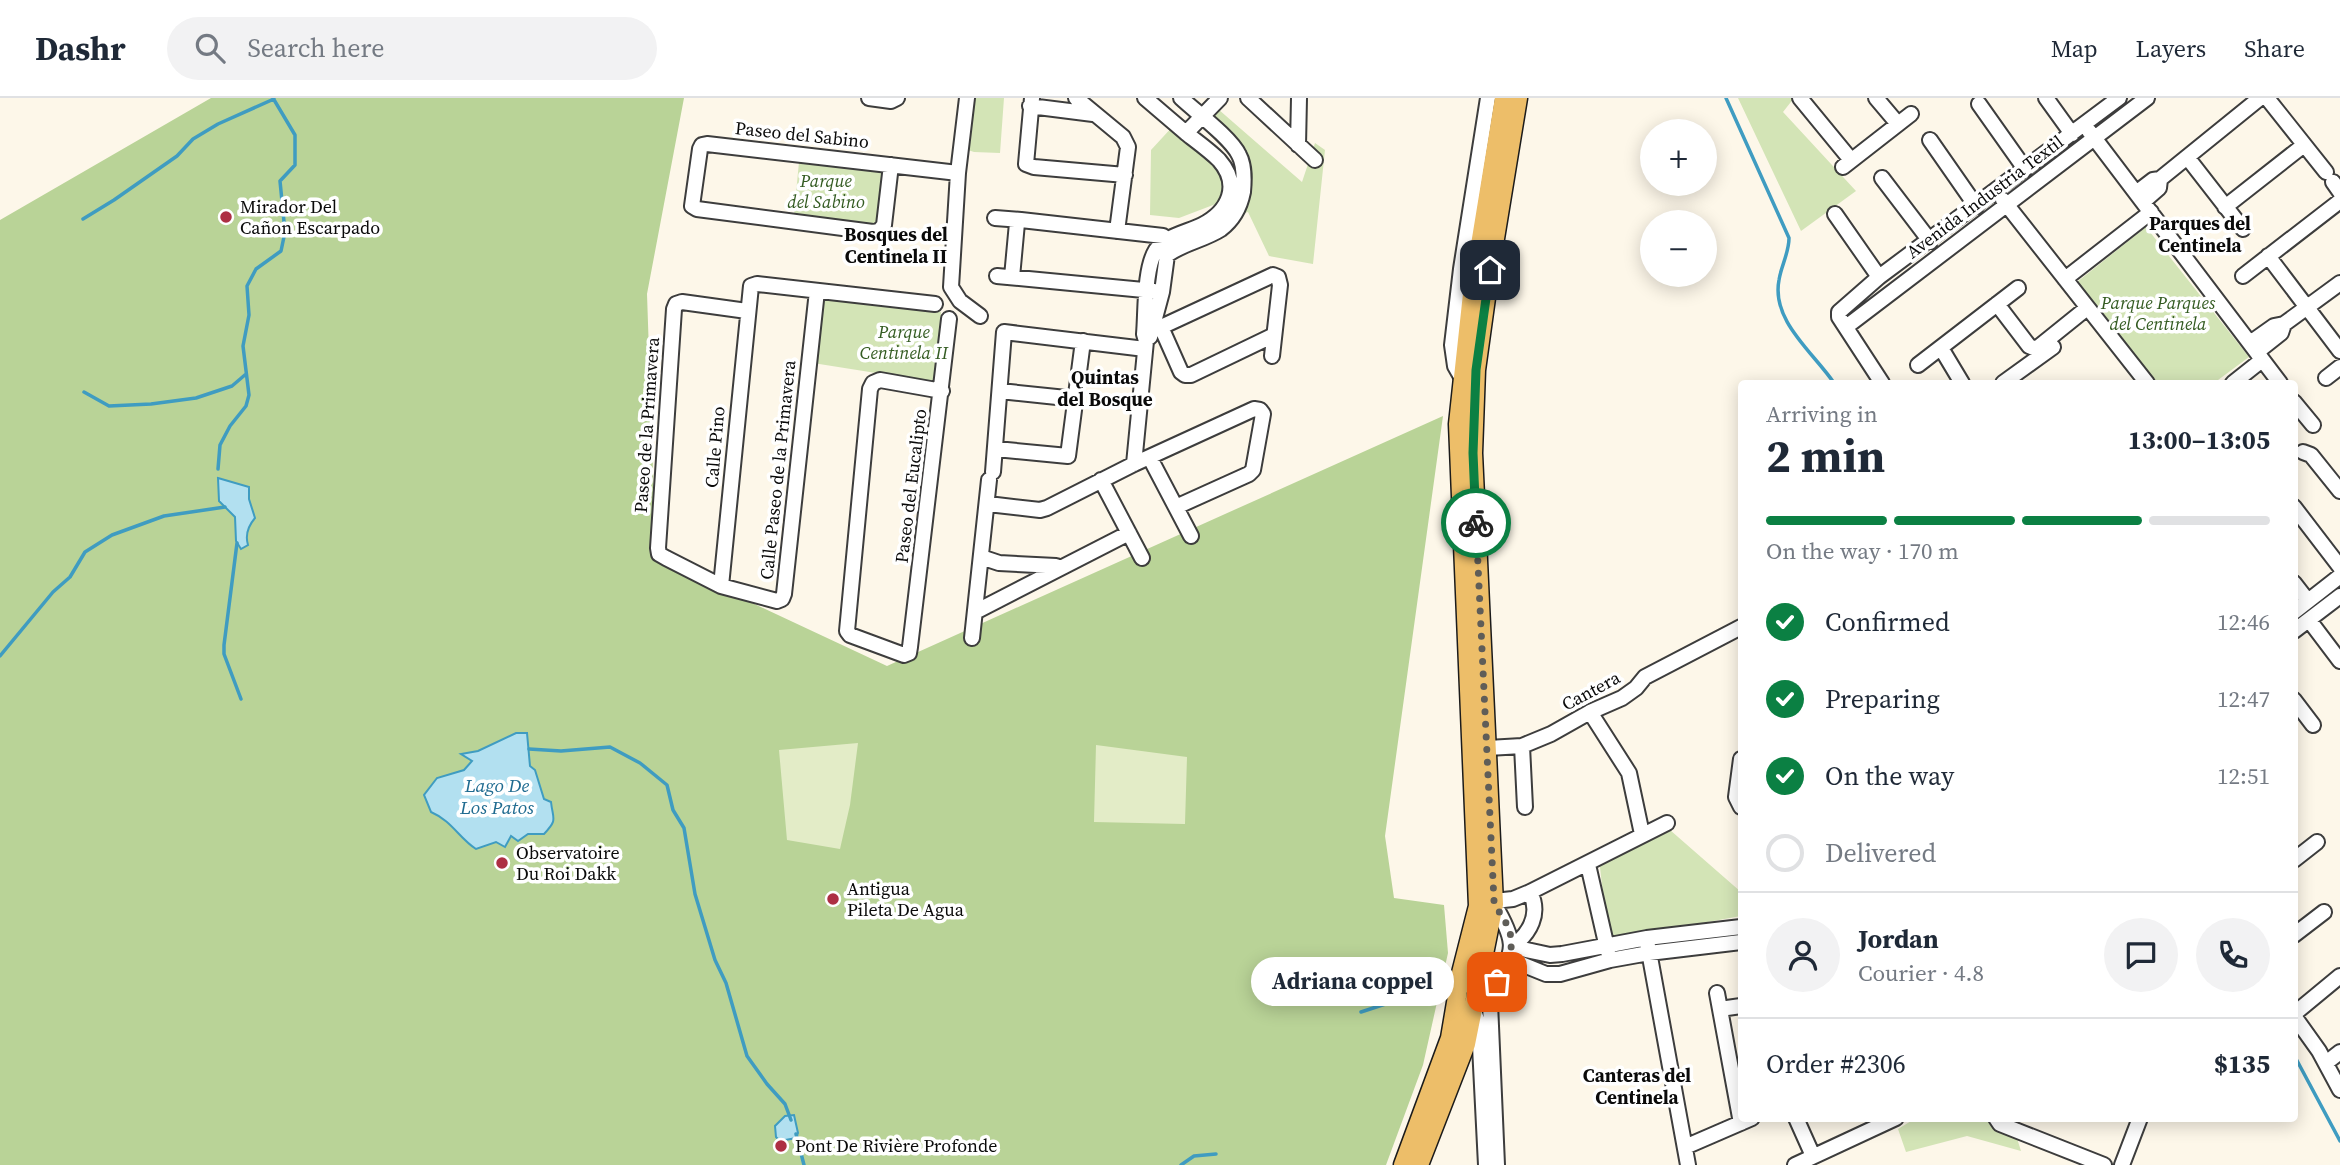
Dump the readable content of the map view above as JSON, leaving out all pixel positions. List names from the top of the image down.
{
  "streets": {
    "street": [
      "Paseo del Sabino",
      "Avenida Industria Textil",
      "Paseo de la Primavera",
      "Calle Pino",
      "Calle Paseo de la Primavera",
      "Paseo del Eucalipto",
      "Cantera"
    ]
  },
  "crossings": [
    ["Paseo de la Primavera", "Calle Pino"],
    ["Paseo de la Primavera", "Calle Paseo de la Primavera"],
    ["Calle Pino", "Calle Paseo de la Primavera"]
  ],
  "districts": [
    "Parques del Centinela",
    "Bosques del Centinela II",
    "Quintas del Bosque",
    "Canteras del Centinela"
  ],
  "water": ["Lago De Los Patos"],
  "parks": ["Parque del Sabino", "Parque Parques del Centinela", "Parque Centinela II"],
  "places": [
    "Mirador Del Cañon Escarpado",
    "Observatoire Du Roi Dakk",
    "Antigua Pileta De Agua",
    "Adriana coppel",
    "Pont De Rivière Profonde"
  ],
  "page": {
    "header": "Dashr",
    "search": "Search here",
    "nav": ["Map", "Layers", "Share"],
    "map_buttons": ["+", "−"],
    "heading": ["2 min", "Arriving in", "13:00–13:05"],
    "panel": [
      "Jordan",
      "Courier · 4.8",
      "Order #2306",
      "$135"
    ],
    "bar": "On the way · 170 m",
    "list": [
      ["Confirmed", "12:46"],
      ["Preparing", "12:47"],
      ["On the way", "12:51"],
      "Delivered"
    ],
    "bubble": "Adriana coppel"
  }
}
